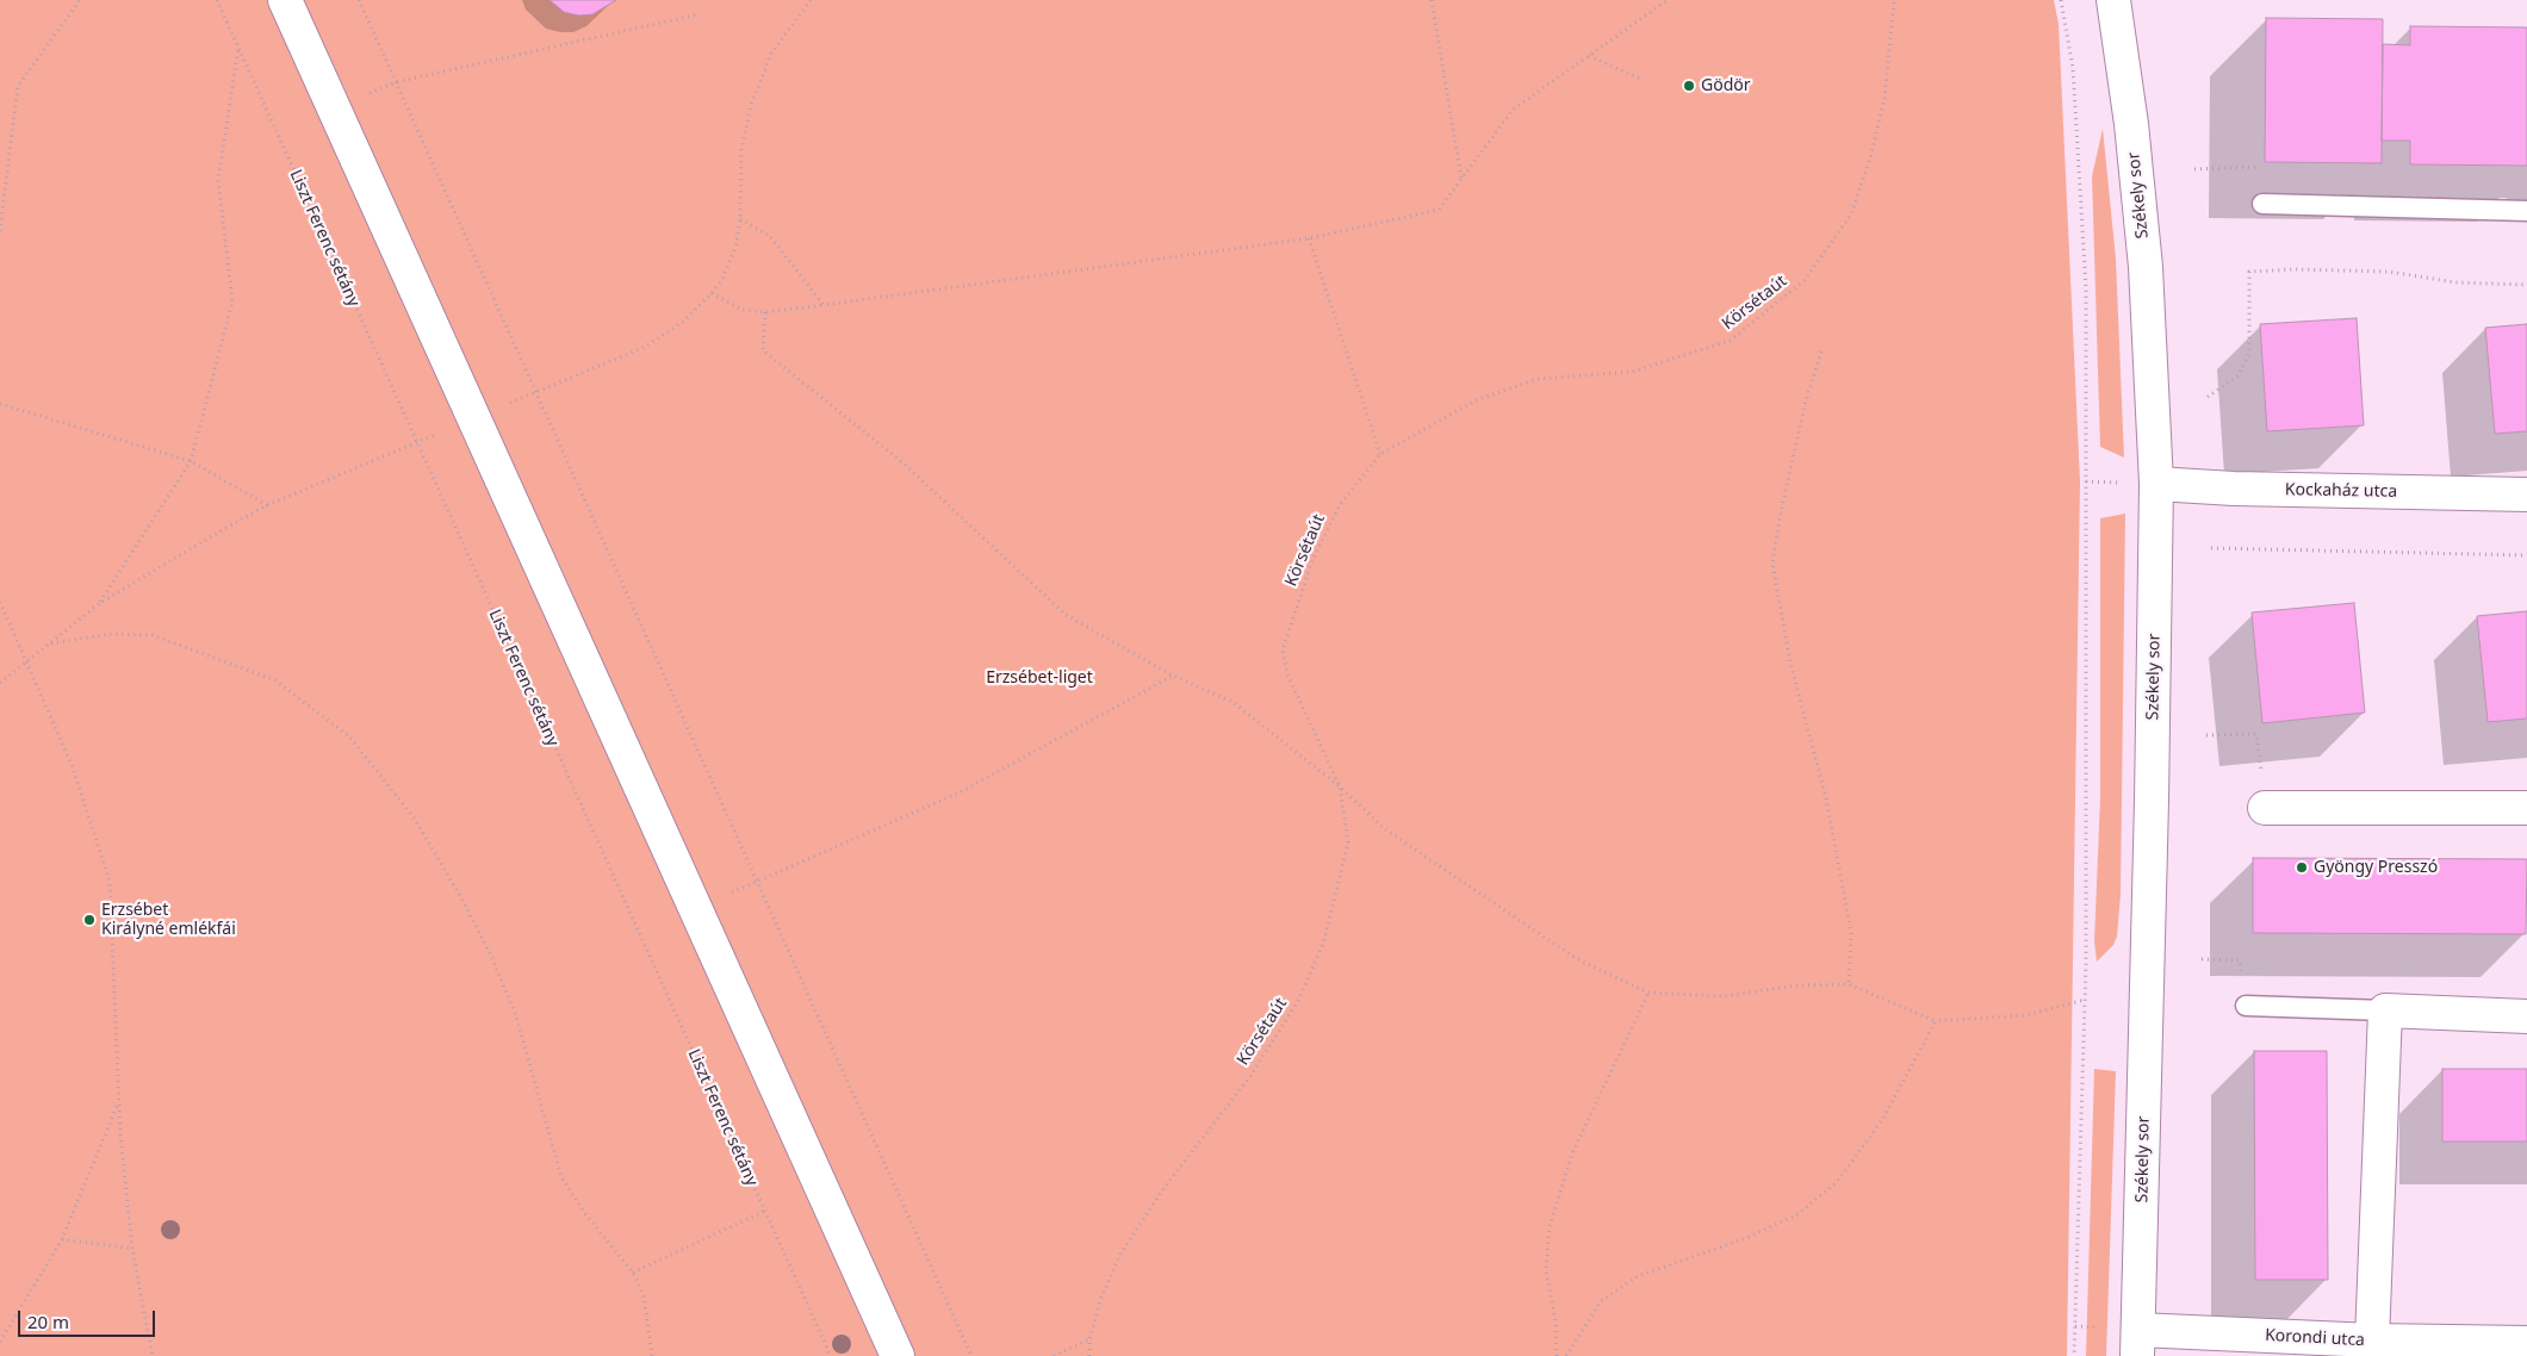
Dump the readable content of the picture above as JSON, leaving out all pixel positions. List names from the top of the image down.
{
  "streets": {
    "street": ["Székely sor", "Kockaház utca", "Korondi utca"],
    "path": ["Liszt Ferenc sétány", "Körsétaút"]
  },
  "crossings": [
    ["Székely sor", "Kockaház utca"],
    ["Székely sor", "Korondi utca"]
  ],
  "parks": ["Erzsébet-liget"],
  "places": ["Gödör", "Gyöngy Presszó", "Erzsébet Királyné emlékfái"],
  "scale_bar": "20 m"
}
